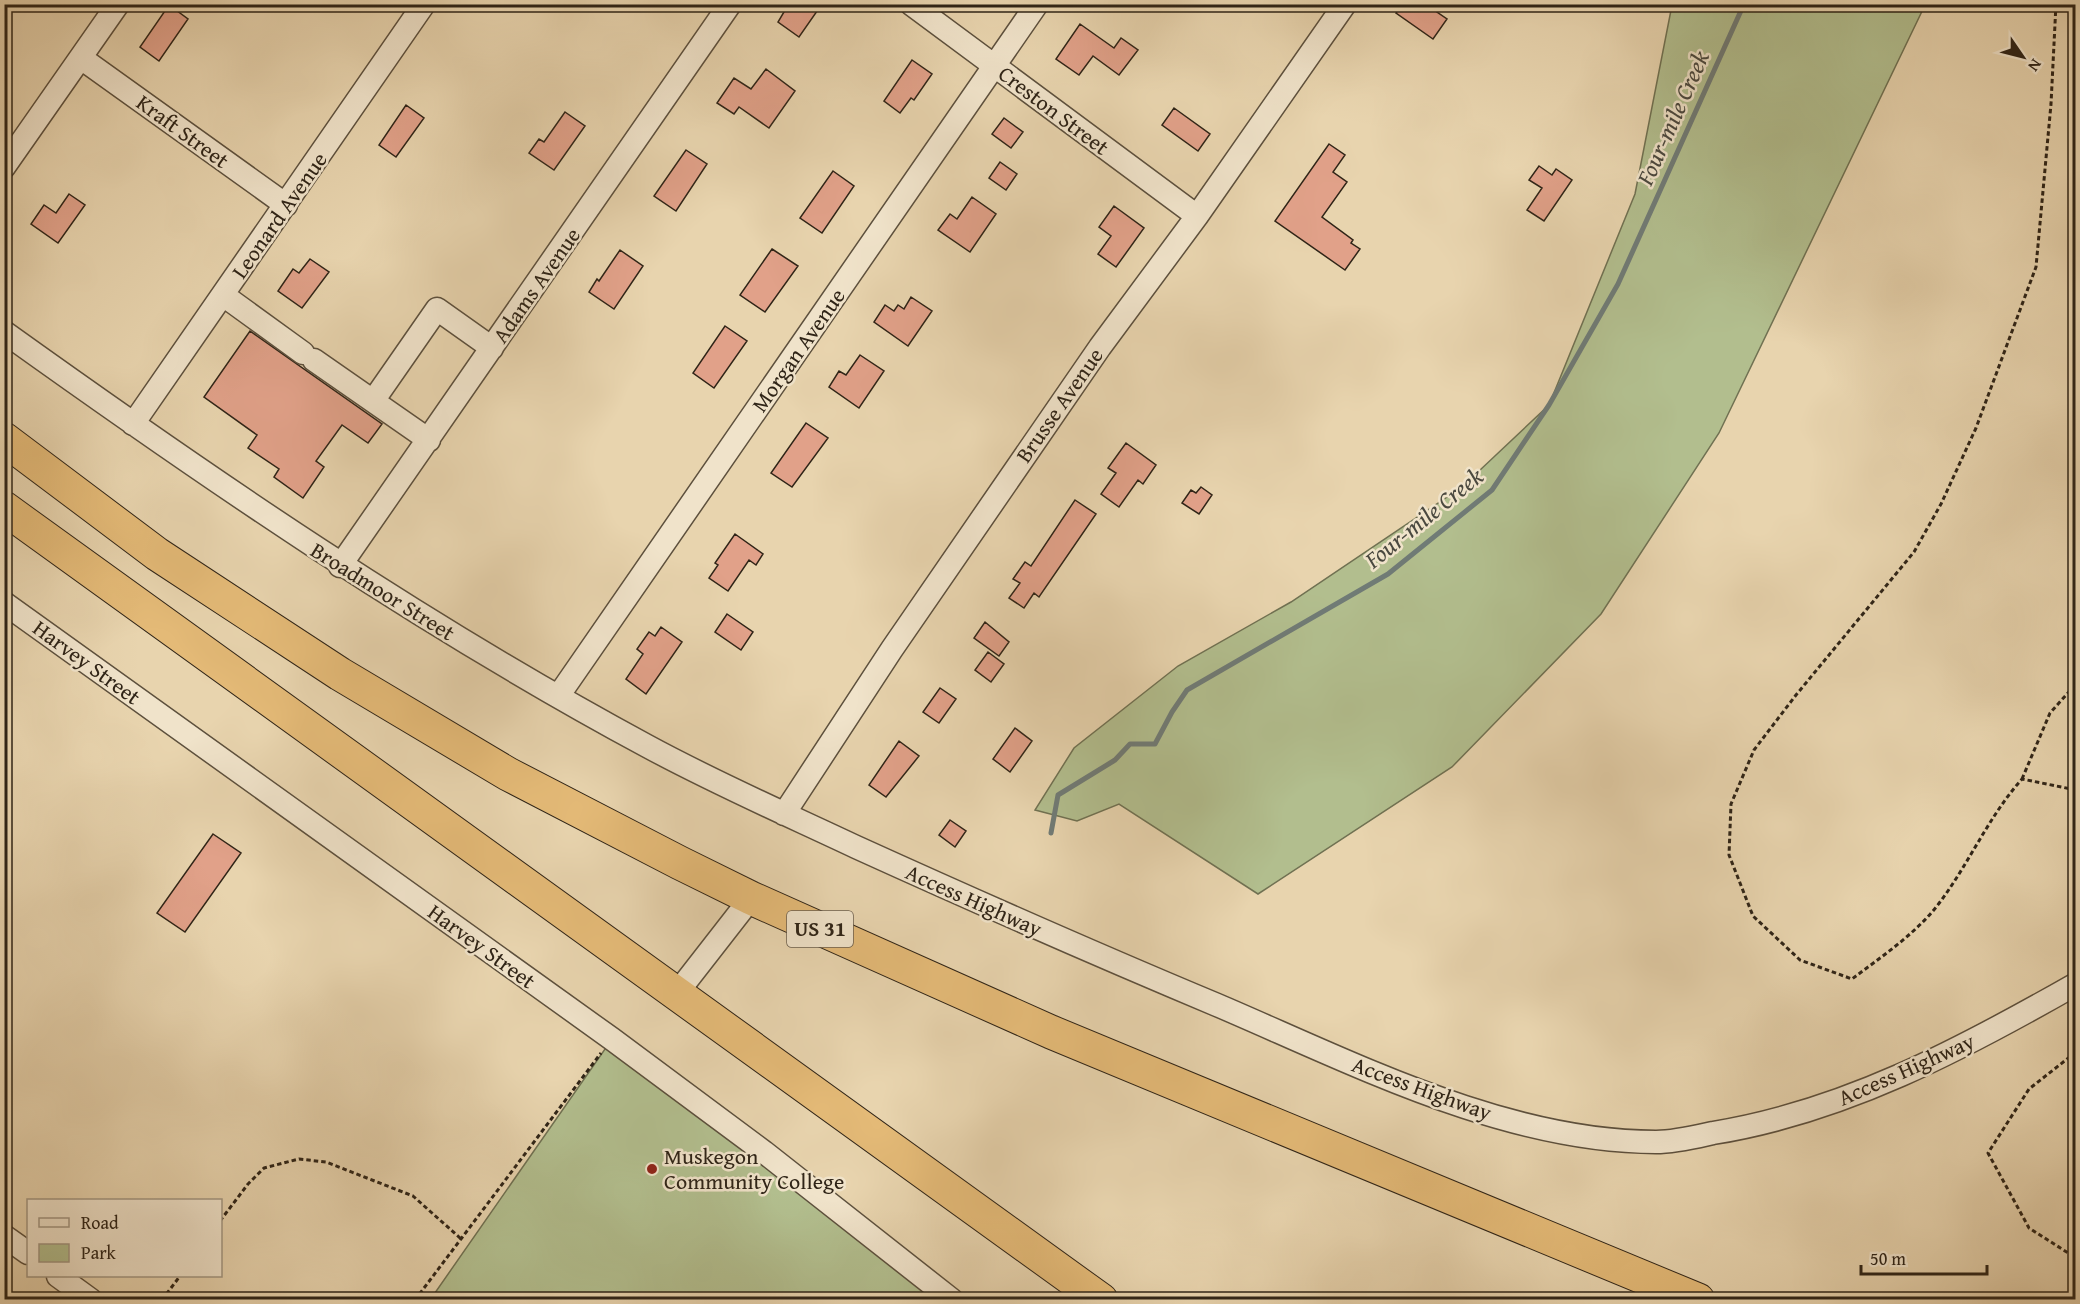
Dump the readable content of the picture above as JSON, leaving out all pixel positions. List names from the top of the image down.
{
  "streets": {
    "highway": ["US 31"],
    "street": [
      "Creston Street",
      "Kraft Street",
      "Leonard Avenue",
      "Adams Avenue",
      "Morgan Avenue",
      "Brusse Avenue",
      "Broadmoor Street",
      "Harvey Street",
      "Access Highway"
    ]
  },
  "crossings": [
    ["Creston Street", "Morgan Avenue"],
    ["Creston Street", "Brusse Avenue"],
    ["Kraft Street", "Leonard Avenue"],
    ["Leonard Avenue", "Broadmoor Street"],
    ["Adams Avenue", "Broadmoor Street"],
    ["Morgan Avenue", "Broadmoor Street"],
    ["Brusse Avenue", "Broadmoor Street"],
    ["Brusse Avenue", "Access Highway"],
    ["Broadmoor Street", "Access Highway"]
  ],
  "water": ["Four-mile Creek"],
  "places": ["Muskegon Community College"],
  "legend": ["Road", "Park"],
  "scale_bar": "50 m",
  "north": "bottom right"
}
